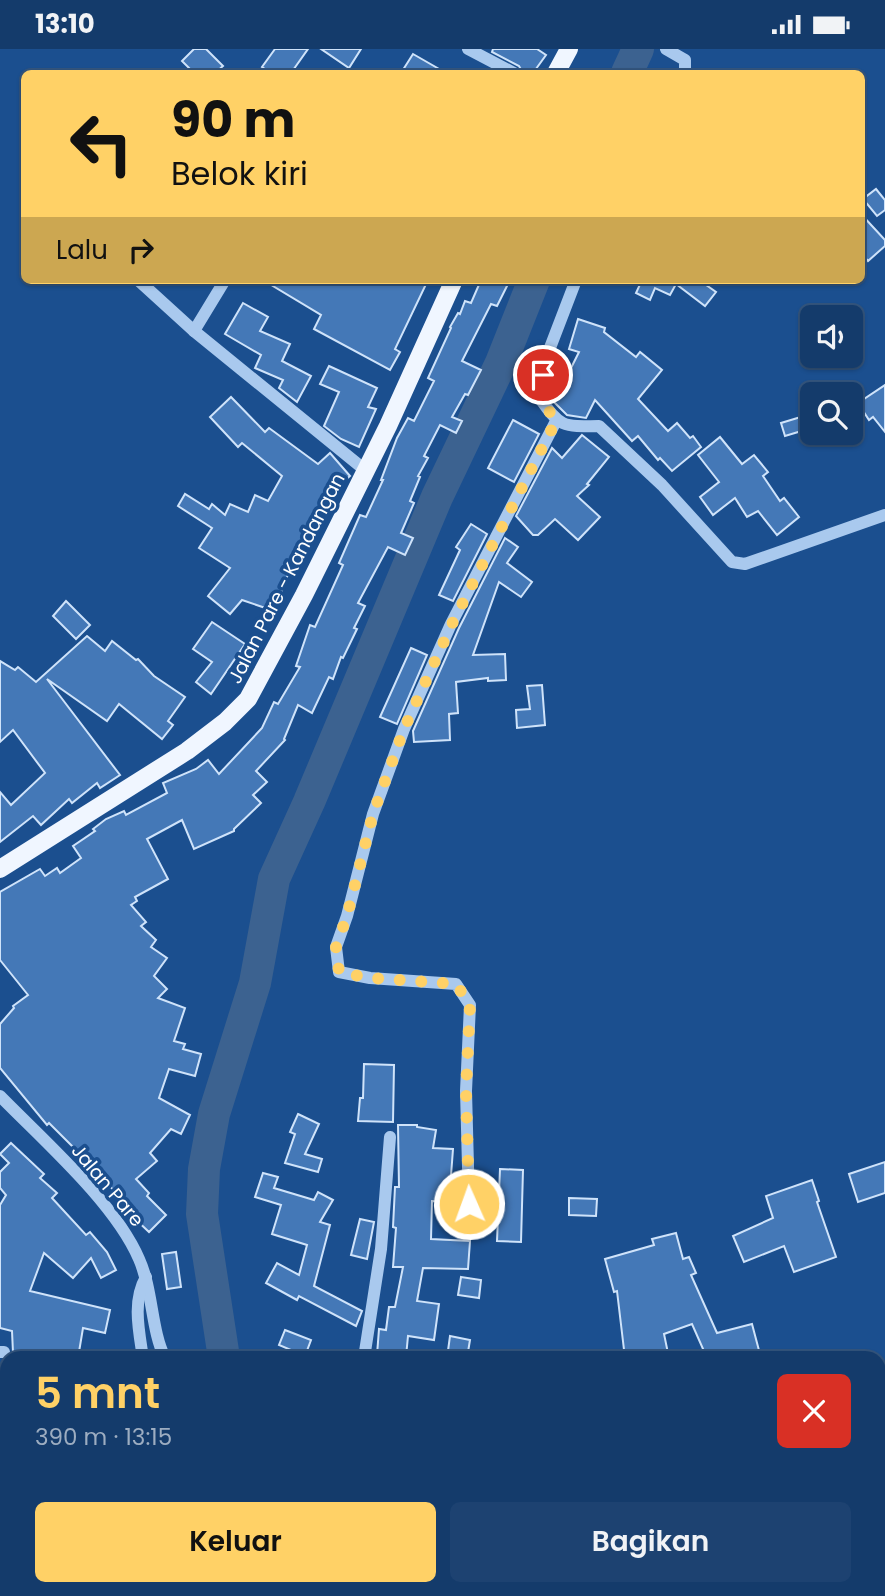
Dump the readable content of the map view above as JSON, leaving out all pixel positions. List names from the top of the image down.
{
  "streets": {
    "main road": ["Jalan Pare - Kandangan"],
    "street": ["Jalan Pare"]
  },
  "page": {
    "status": "13:10",
    "turn": ["90 m", "Belok kiri"],
    "then": "Lalu",
    "heading": ["5 mnt", "390 m · 13:15"],
    "buttons": ["Keluar", "Bagikan"]
  }
}
